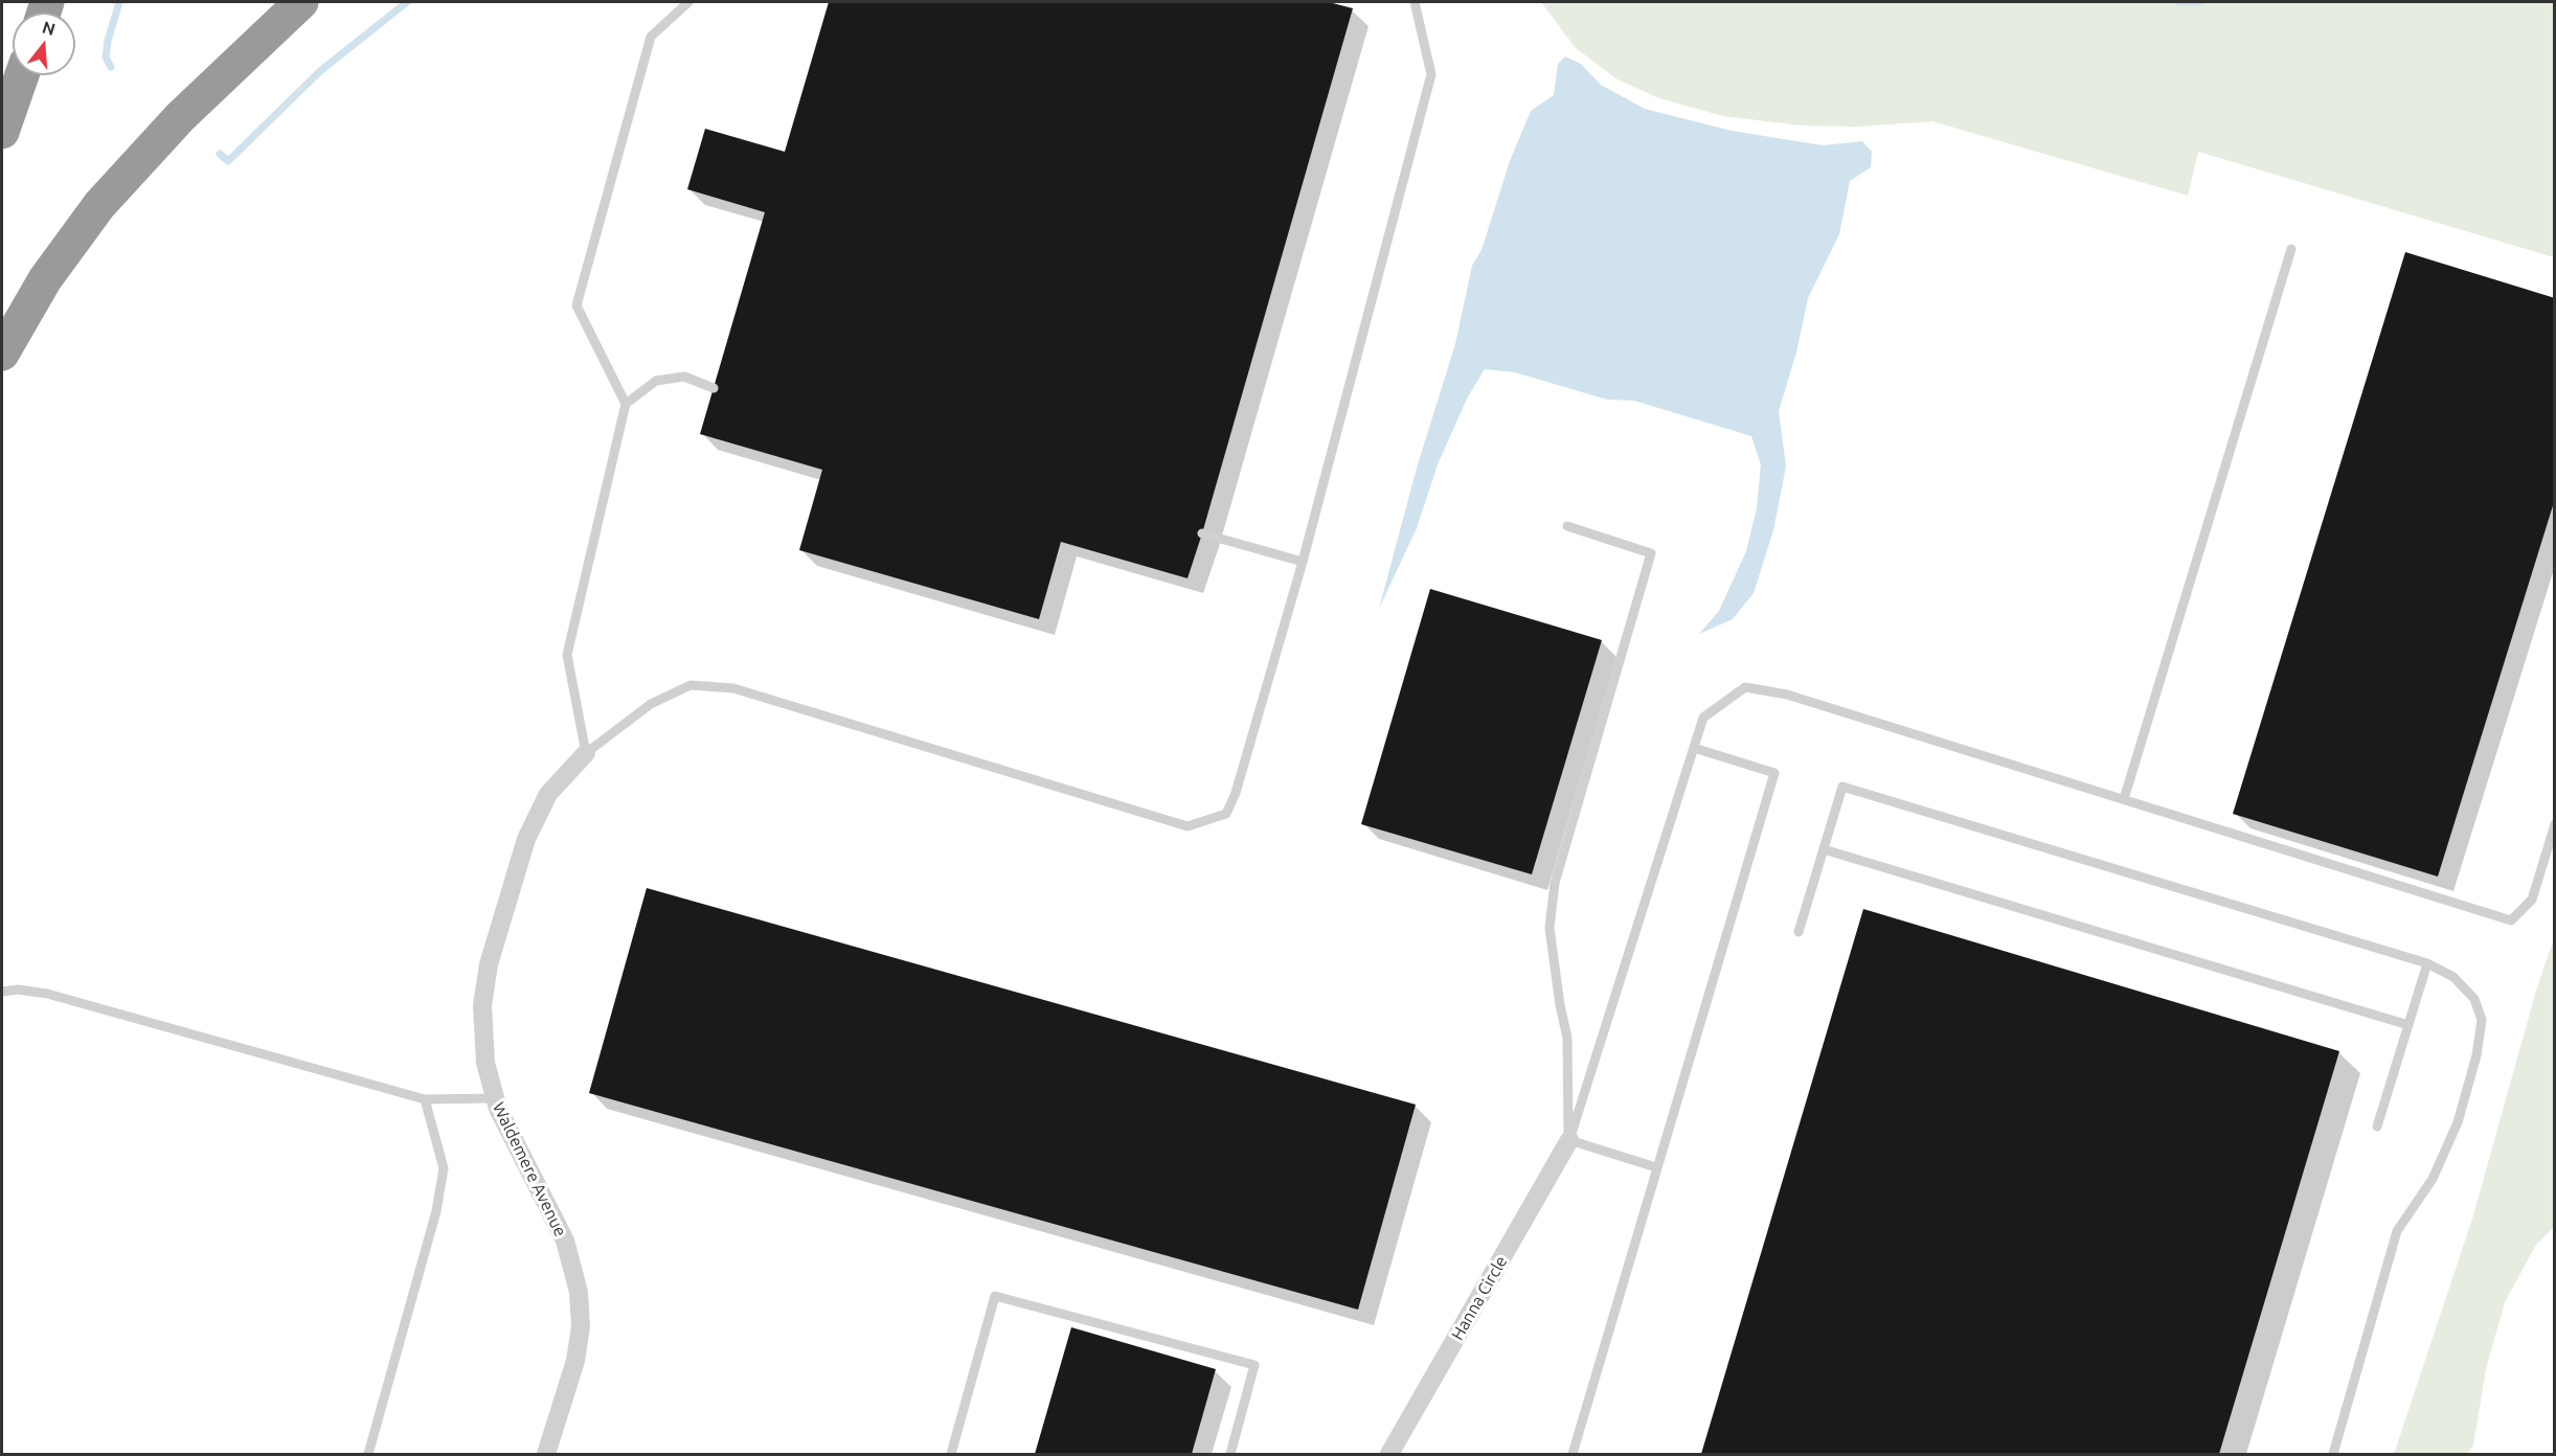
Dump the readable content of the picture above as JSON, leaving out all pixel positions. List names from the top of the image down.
{
  "streets": {
    "street": ["Waldemere Avenue", "Hanna Circle"]
  },
  "north": "top"
}
